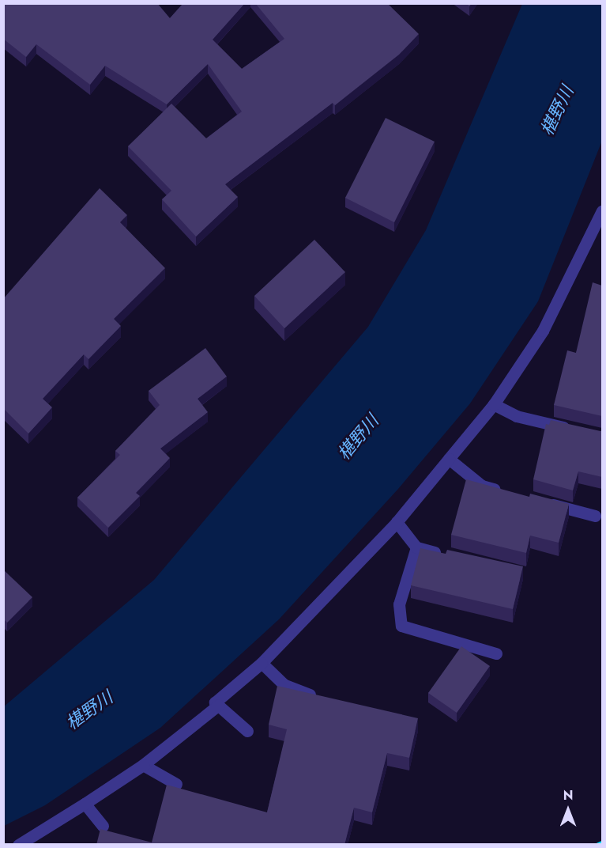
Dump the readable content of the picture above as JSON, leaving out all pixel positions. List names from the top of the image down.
{
  "water": ["椹野川"],
  "north": "top"
}
